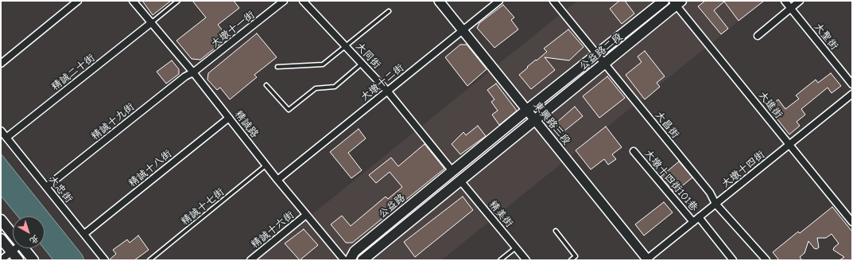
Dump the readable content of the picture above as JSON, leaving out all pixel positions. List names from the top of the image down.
{
  "streets": {
    "main road": ["公益路二段", "公益路"],
    "street": [
      "大墩十一街",
      "大聖街",
      "大同街",
      "精誠二十街",
      "大墩十二街",
      "大進街",
      "精誠十九街",
      "東興路三段",
      "精誠路",
      "大昌街",
      "精誠十八街",
      "大墩十四街",
      "大墩十四街101巷",
      "大忠街",
      "精美街",
      "精誠十六街"
    ],
    "lane": ["精誠十七街"]
  },
  "crossings": [
    ["大墩十一街", "精誠十九街"],
    ["大墩十一街", "精誠路"],
    ["公益路二段", "大進街"],
    ["公益路二段", "東興路三段"],
    ["公益路二段", "大昌街"],
    ["公益路二段", "公益路"],
    ["大同街", "大墩十二街"],
    ["大同街", "公益路"],
    ["精誠二十街", "精誠路"],
    ["精誠二十街", "大忠街"],
    ["大墩十二街", "東興路三段"],
    ["大墩十二街", "精誠路"],
    ["大進街", "大墩十四街"],
    ["精誠十九街", "精誠路"],
    ["精誠十九街", "大忠街"],
    ["東興路三段", "大墩十四街"],
    ["東興路三段", "公益路"],
    ["精誠路", "精誠十八街"],
    ["精誠路", "精誠十七街"],
    ["精誠路", "精誠十六街"],
    ["大昌街", "大墩十四街"],
    ["精誠十八街", "大忠街"],
    ["大墩十四街", "大墩十四街101巷"]
  ],
  "north": "bottom right"
}
